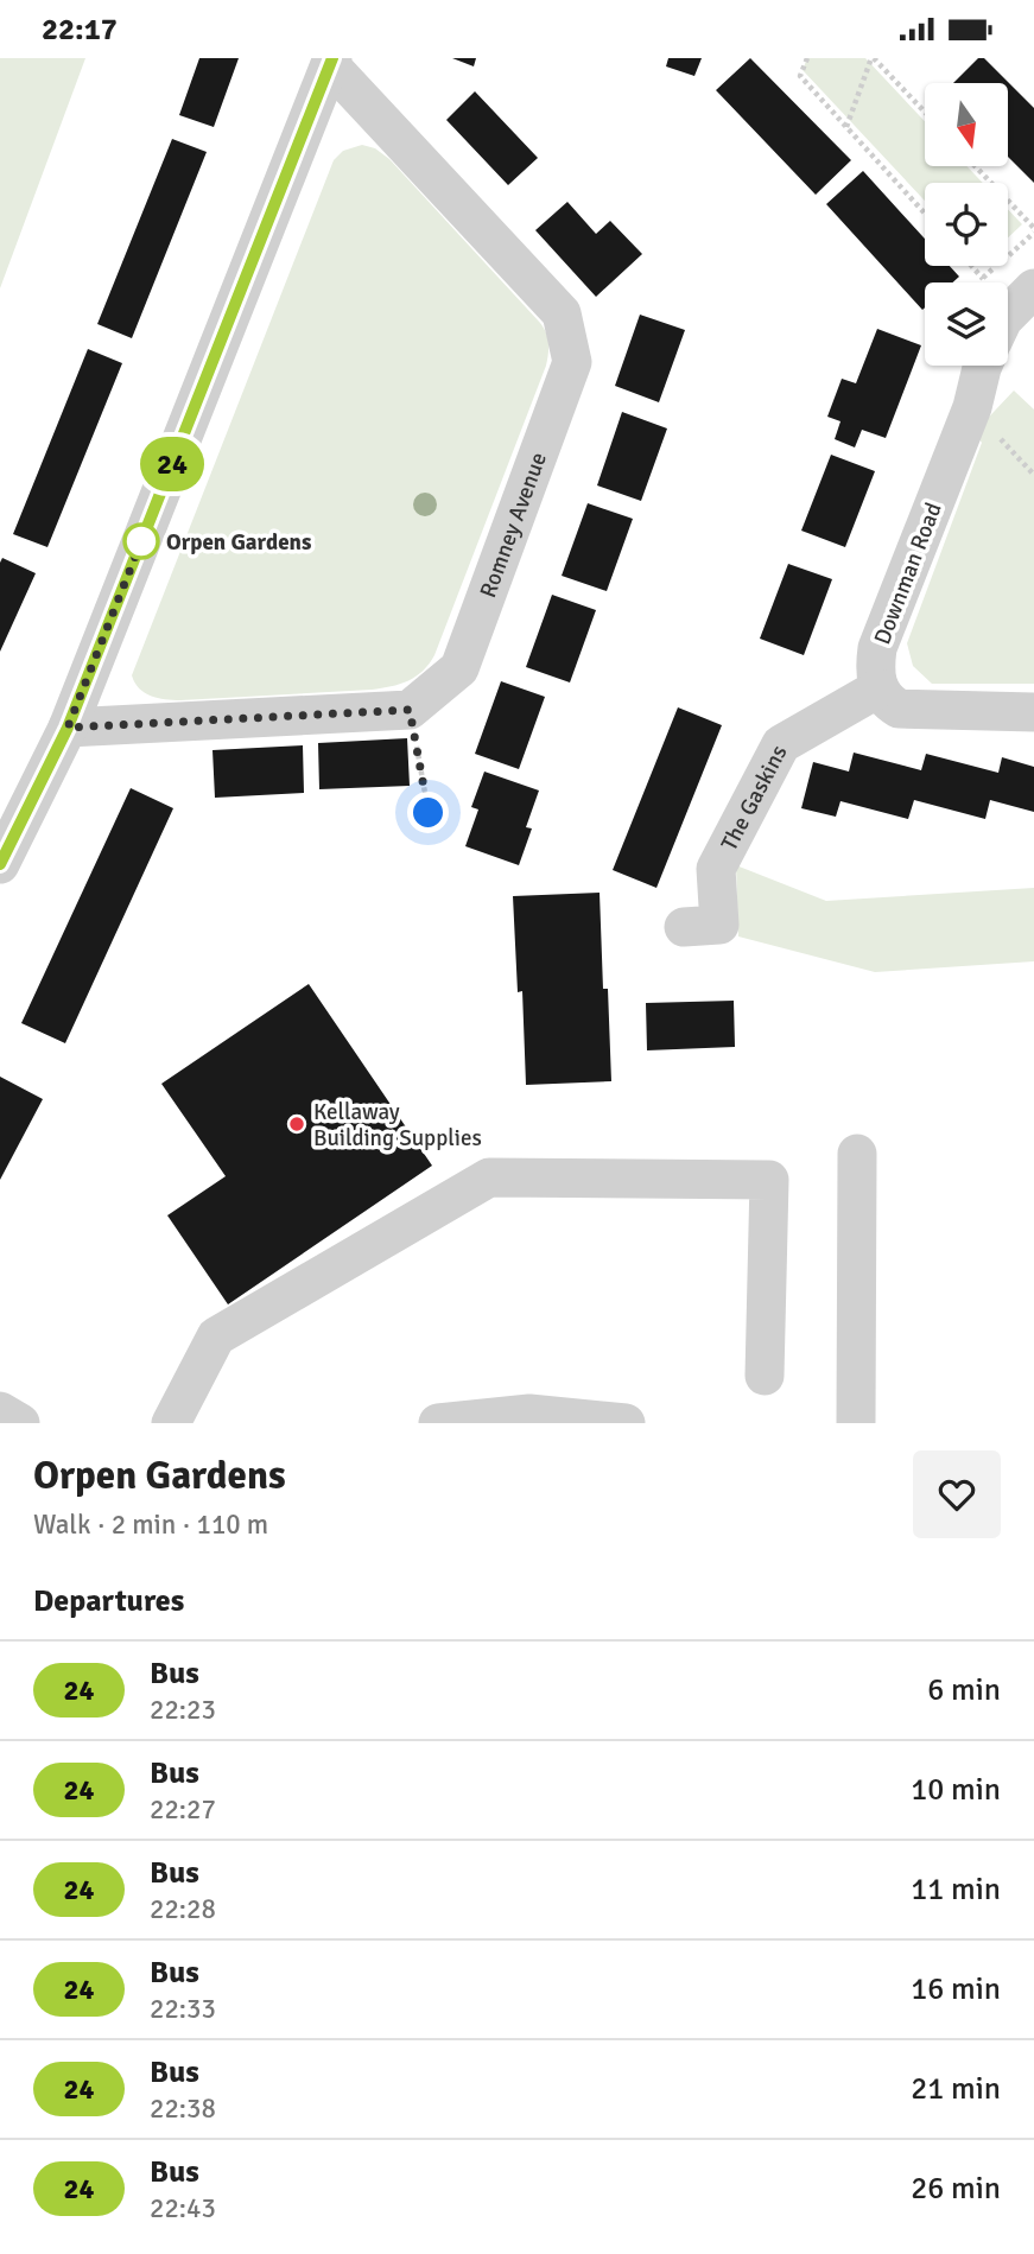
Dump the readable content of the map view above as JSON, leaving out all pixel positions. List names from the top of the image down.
{
  "streets": {
    "street": ["Romney Avenue", "Downman Road", "The Gaskins"]
  },
  "crossings": [
    ["Downman Road", "The Gaskins"]
  ],
  "places": ["Orpen Gardens", "Kellaway Building Supplies"],
  "lines": ["bus line 24"],
  "north": "bottom",
  "page": {
    "status": "22:17",
    "on_map": "24",
    "heading": [
      ["Orpen Gardens", "Walk · 2 min · 110 m"],
      "Departures"
    ],
    "list": [
      {
        "mark": "24",
        "name": "Bus",
        "note": "22:23",
        "value": "6 min"
      },
      {
        "mark": "24",
        "name": "Bus",
        "note": "22:27",
        "value": "10 min"
      },
      {
        "mark": "24",
        "name": "Bus",
        "note": "22:28",
        "value": "11 min"
      },
      {
        "mark": "24",
        "name": "Bus",
        "note": "22:33",
        "value": "16 min"
      },
      {
        "mark": "24",
        "name": "Bus",
        "note": "22:38",
        "value": "21 min"
      },
      {
        "mark": "24",
        "name": "Bus",
        "note": "22:43",
        "value": "26 min"
      }
    ]
  }
}
